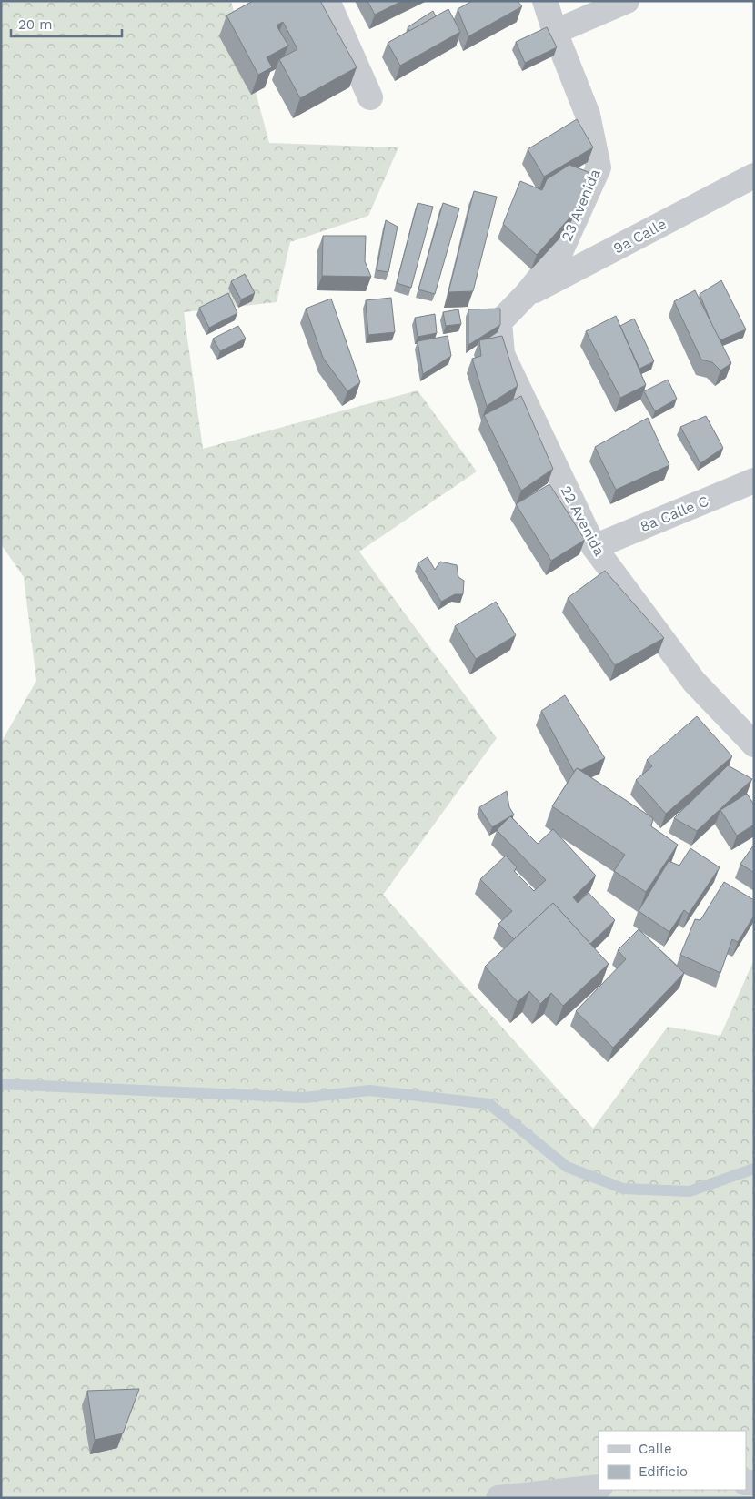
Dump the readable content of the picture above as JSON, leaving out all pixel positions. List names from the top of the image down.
{
  "streets": {
    "street": [
      "23 Avenida",
      "9a Calle",
      "8a Calle C",
      "22 Avenida"
    ]
  },
  "crossings": [
    ["23 Avenida", "9a Calle"],
    ["23 Avenida", "22 Avenida"],
    ["9a Calle", "22 Avenida"],
    ["8a Calle C", "22 Avenida"]
  ],
  "legend": ["Calle", "Edificio"],
  "scale_bar": "20 m"
}
